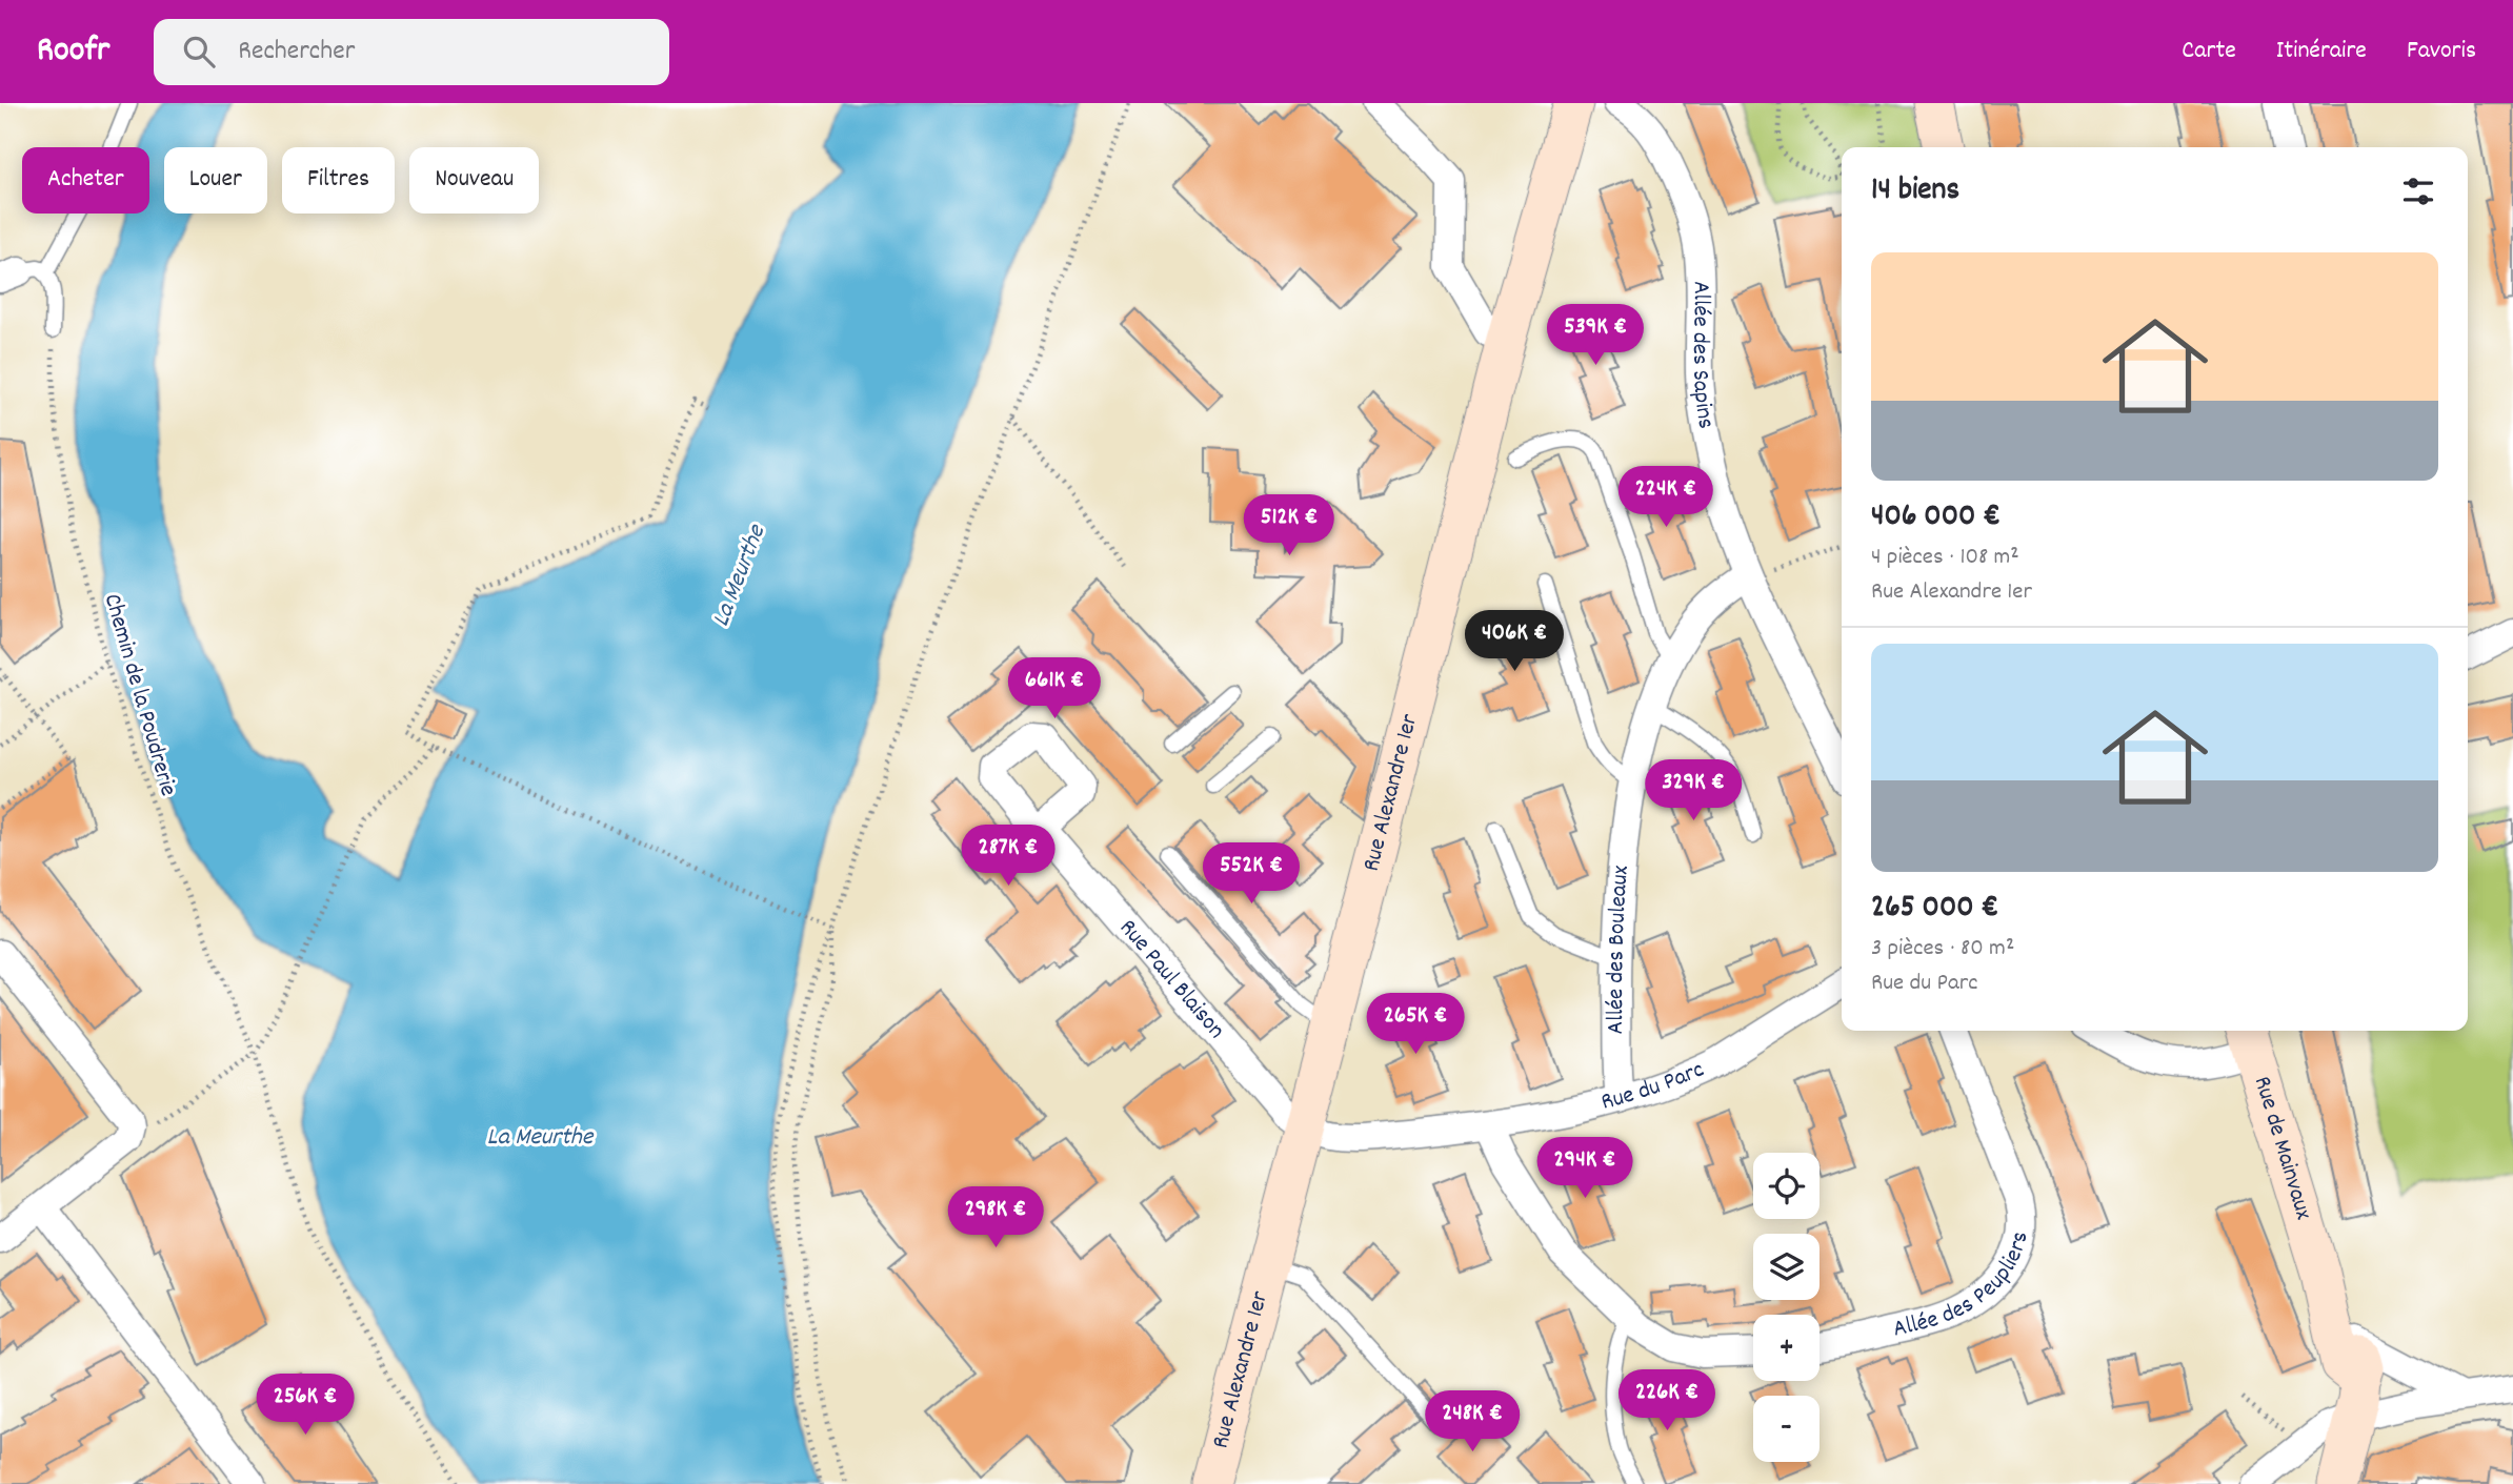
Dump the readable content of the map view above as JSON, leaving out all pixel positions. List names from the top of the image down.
{
  "streets": {
    "main road": ["Rue Alexandre 1er", "Rue de Mainvaux"],
    "street": [
      "Allée des Sapins",
      "Allée des Bouleaux",
      "Rue Paul Blaison",
      "Rue du Parc",
      "Allée des Peupliers"
    ],
    "path": ["Chemin de la Poudrerie"]
  },
  "crossings": [
    ["Allée des Sapins", "Allée des Bouleaux"],
    ["Rue Alexandre 1er", "Rue Paul Blaison"],
    ["Rue Alexandre 1er", "Rue du Parc"],
    ["Allée des Bouleaux", "Rue du Parc"],
    ["Rue Paul Blaison", "Rue du Parc"]
  ],
  "water": ["La Meurthe"],
  "page": {
    "header": "Roofr",
    "search": "Rechercher",
    "nav": ["Carte", "Itinéraire", "Favoris"],
    "chip": [
      "Acheter",
      "Louer",
      "Filtres",
      "Nouveau"
    ],
    "heading": "14 biens",
    "list": [
      {
        "name": "406 000 €",
        "note": "4 pièces · 108 m² · Rue Alexandre 1er"
      },
      {
        "name": "265 000 €",
        "note": "3 pièces · 80 m² · Rue du Parc"
      }
    ],
    "price": [
      "539K €",
      "224K €",
      "512K €",
      "406K €",
      "661K €",
      "329K €",
      "287K €",
      "552K €",
      "265K €",
      "294K €",
      "298K €",
      "226K €",
      "256K €",
      "248K €"
    ],
    "map_buttons": ["+", "−"]
  }
}
